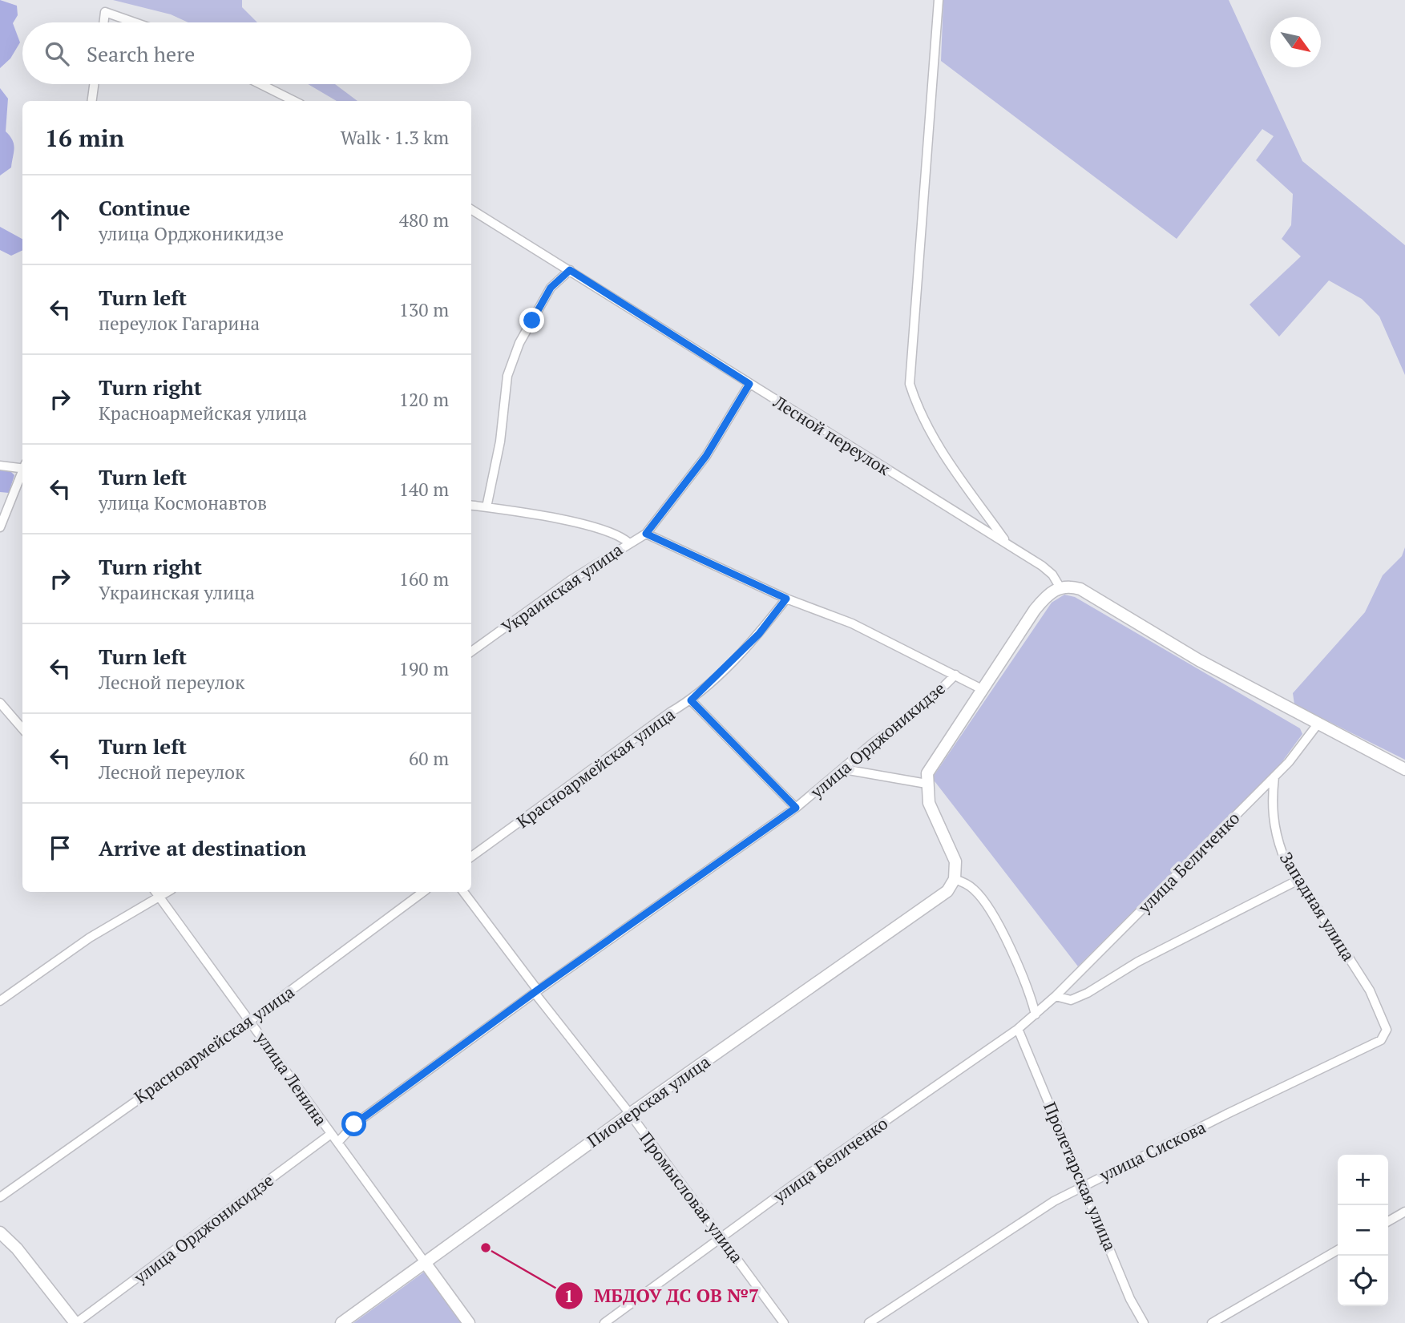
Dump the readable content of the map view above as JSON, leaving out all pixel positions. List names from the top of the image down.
{
  "streets": {
    "street": [
      "Лесной переулок",
      "Украинская улица",
      "улица Орджоникидзе",
      "Красноармейская улица",
      "улица Беличенко",
      "Западная улица",
      "улица Ленина",
      "Пионерская улица",
      "улица Сискова",
      "Пролетарская улица",
      "Промысловая улица"
    ]
  },
  "crossings": [
    ["Лесной переулок", "Украинская улица"],
    ["улица Орджоникидзе", "улица Ленина"],
    ["улица Орджоникидзе", "Промысловая улица"],
    ["Красноармейская улица", "улица Ленина"],
    ["улица Беличенко", "Западная улица"],
    ["улица Беличенко", "Пролетарская улица"],
    ["улица Беличенко", "Промысловая улица"],
    ["Западная улица", "улица Сискова"],
    ["улица Ленина", "Пионерская улица"],
    ["Пионерская улица", "Промысловая улица"],
    ["улица Сискова", "Пролетарская улица"]
  ],
  "places": ["МБДОУ ДС ОВ №7"],
  "north": "bottom right",
  "page": {
    "search": "Search here",
    "heading": ["16 min", "Walk · 1.3 km"],
    "list": [
      ["Continue", "улица Орджоникидзе", "480 m"],
      ["Turn left", "переулок Гагарина", "130 m"],
      ["Turn right", "Красноармейская улица", "120 m"],
      ["Turn left", "улица Космонавтов", "140 m"],
      ["Turn right", "Украинская улица", "160 m"],
      ["Turn left", "Лесной переулок", "190 m"],
      ["Turn left", "Лесной переулок", "60 m"],
      "Arrive at destination"
    ],
    "map_buttons": ["+", "−"]
  }
}
